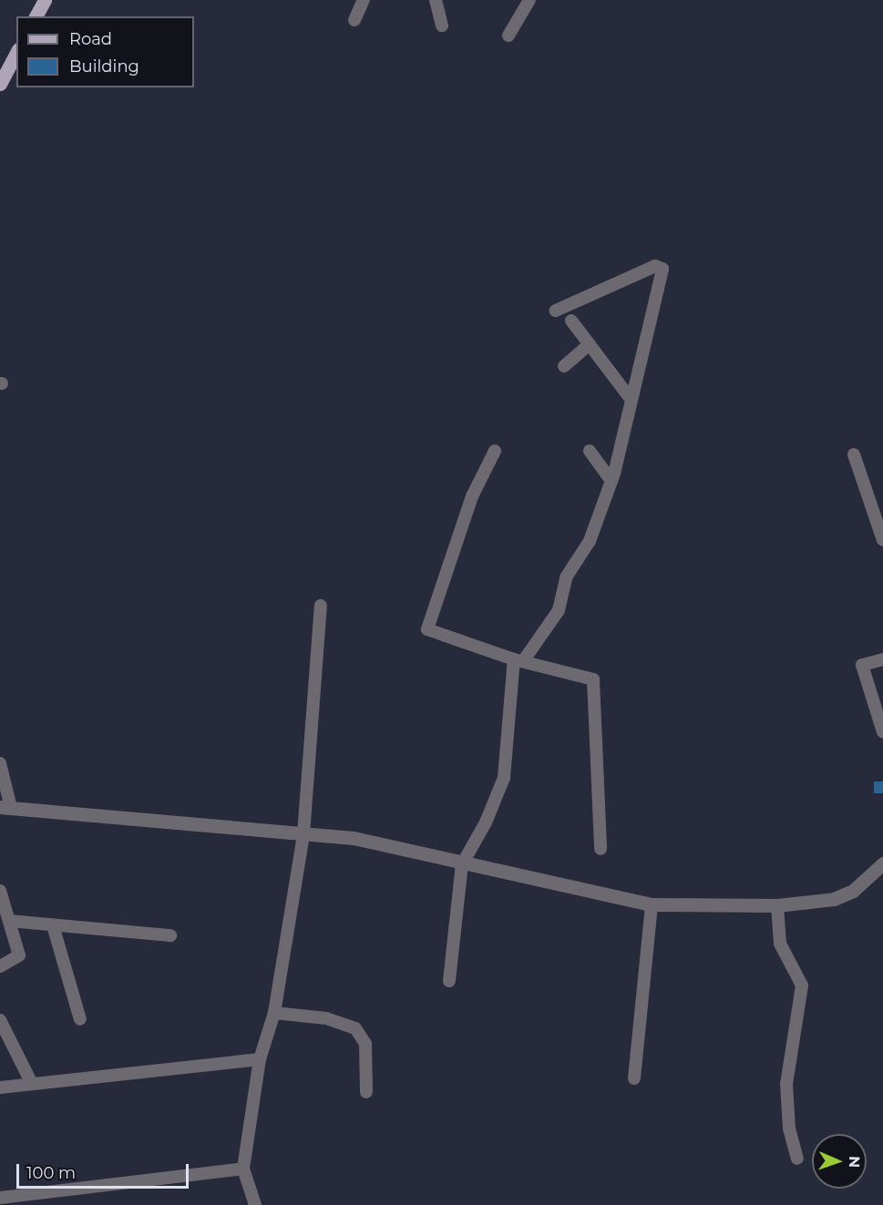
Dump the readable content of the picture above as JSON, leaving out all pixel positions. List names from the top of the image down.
{
  "legend": ["Road", "Building"],
  "scale_bar": "100 m",
  "north": "right"
}
